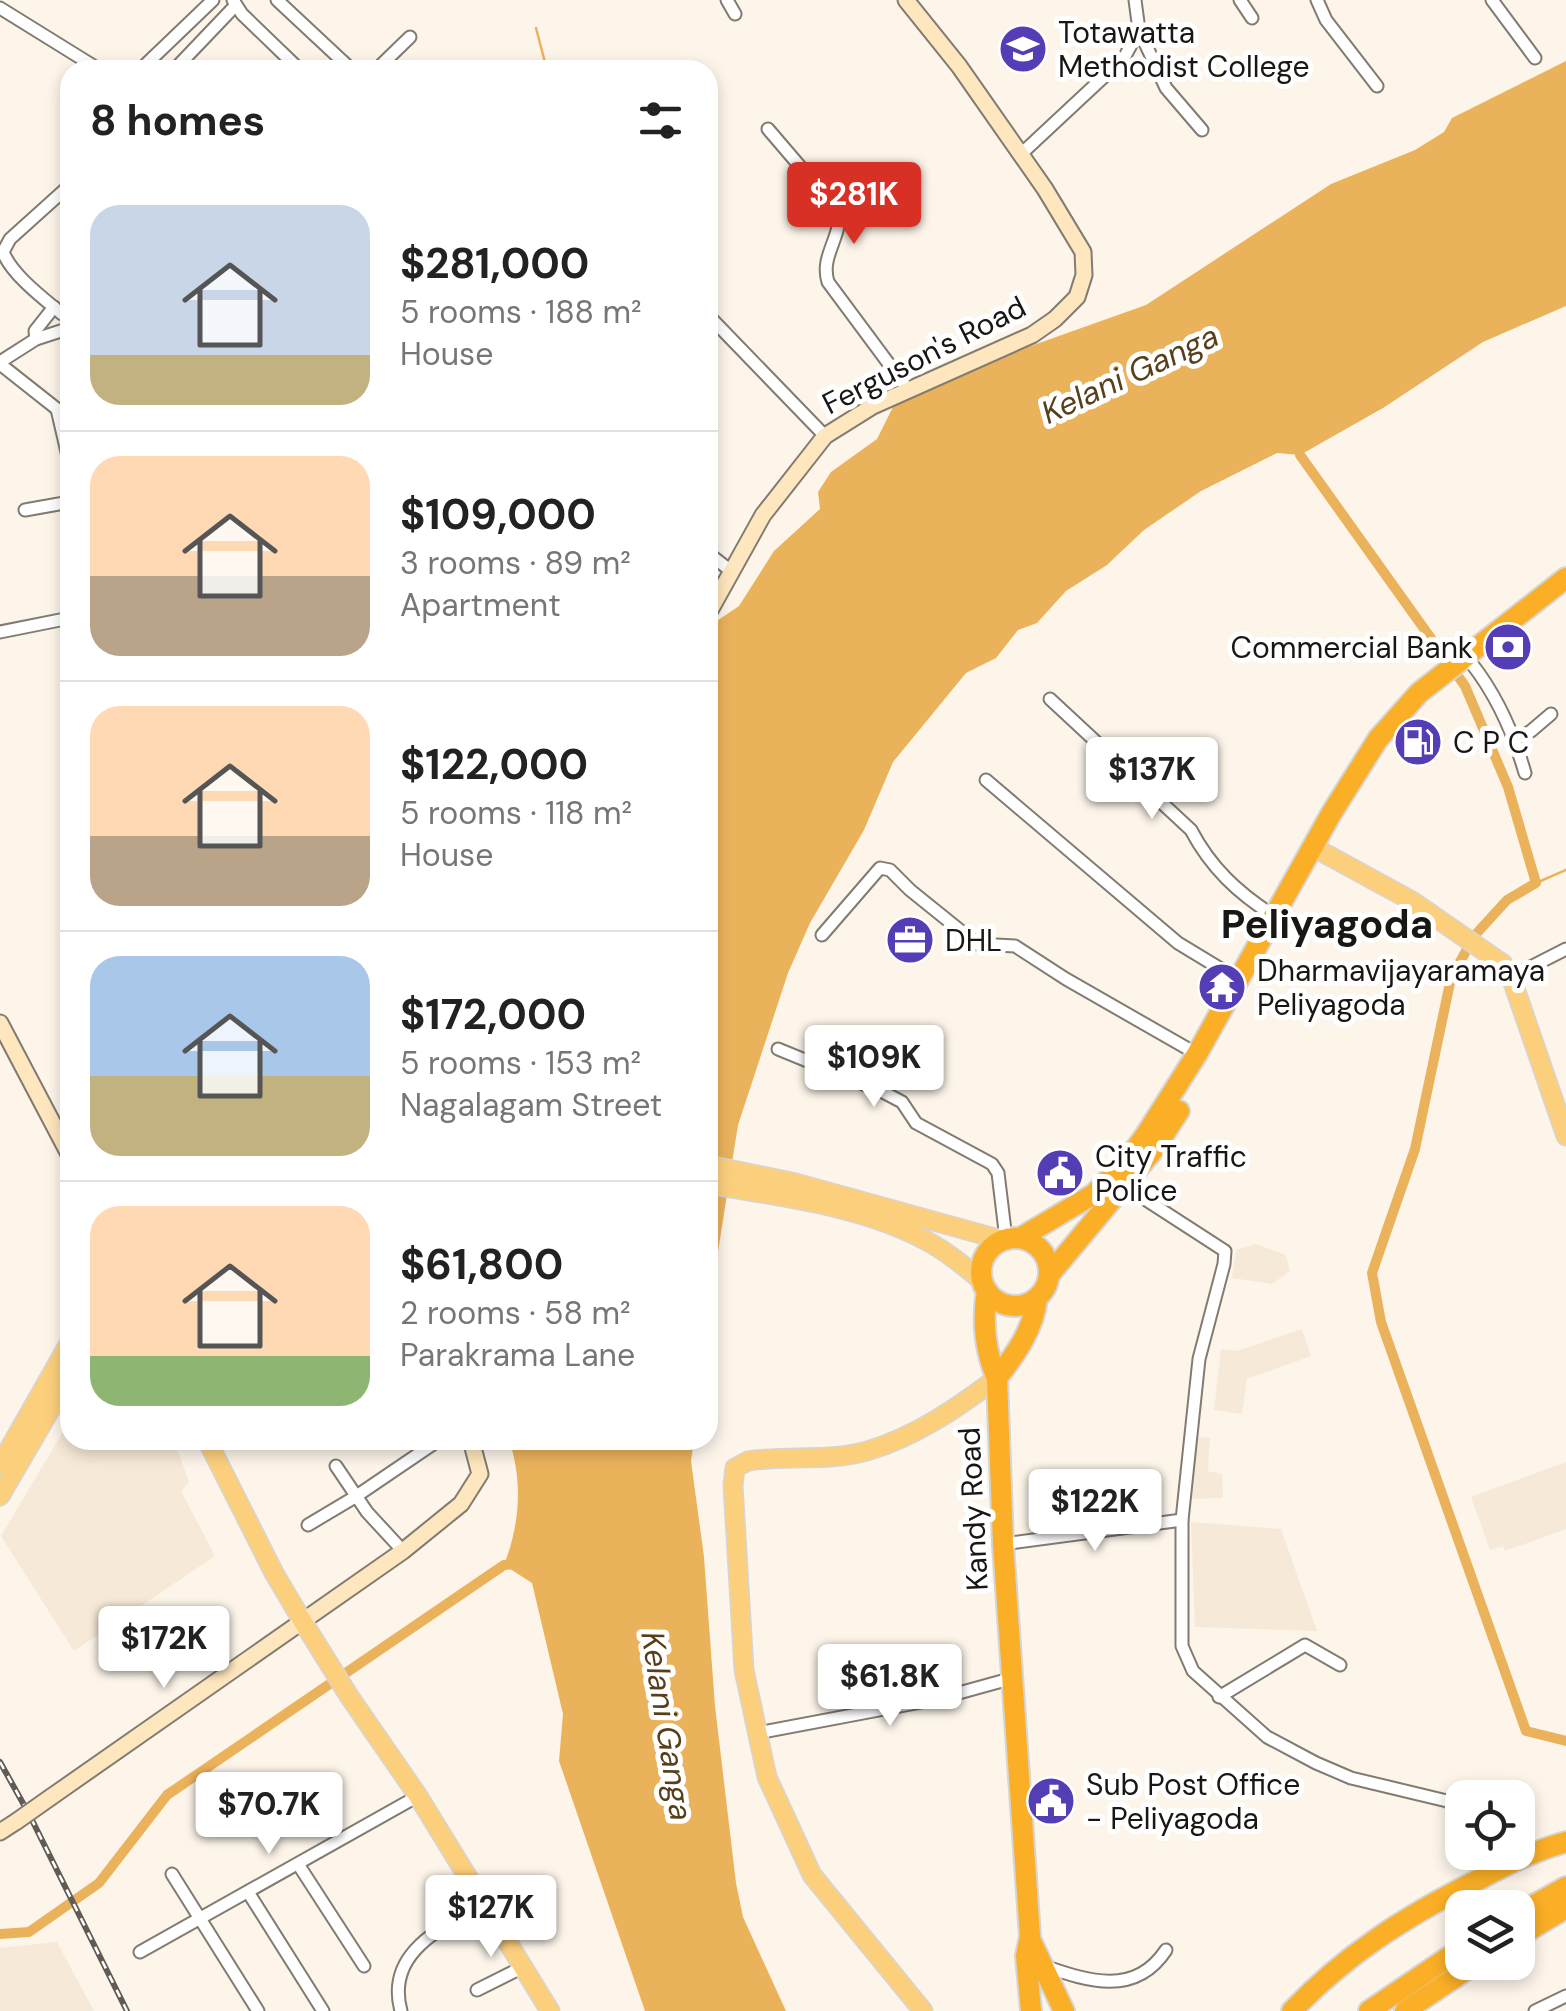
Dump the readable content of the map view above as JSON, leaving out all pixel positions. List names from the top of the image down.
{
  "streets": {
    "highway": ["Kandy Road"],
    "street": ["Ferguson's Road"]
  },
  "districts": ["Peliyagoda"],
  "water": ["Kelani Ganga"],
  "places": {
    "school or university": ["Totawatta Methodist College"],
    "bank": ["Commercial Bank"],
    "fuel station": ["C P C"],
    "office": ["DHL"],
    "temple": ["Dharmavijayaramaya Peliyagoda"],
    "public building": ["City Traffic Police", "Sub Post Office - Peliyagoda"]
  },
  "page": {
    "heading": "8 homes",
    "price": [
      "$281K",
      "$137K",
      "$109K",
      "$122K",
      "$172K",
      "$61.8K",
      "$70.7K",
      "$127K"
    ],
    "list": [
      {
        "name": "$281,000",
        "note": "5 rooms · 188 m² · House"
      },
      {
        "name": "$109,000",
        "note": "3 rooms · 89 m² · Apartment"
      },
      {
        "name": "$122,000",
        "note": "5 rooms · 118 m² · House"
      },
      {
        "name": "$172,000",
        "note": "5 rooms · 153 m² · Nagalagam Street"
      },
      {
        "name": "$61,800",
        "note": "2 rooms · 58 m² · Parakrama Lane"
      }
    ]
  }
}
